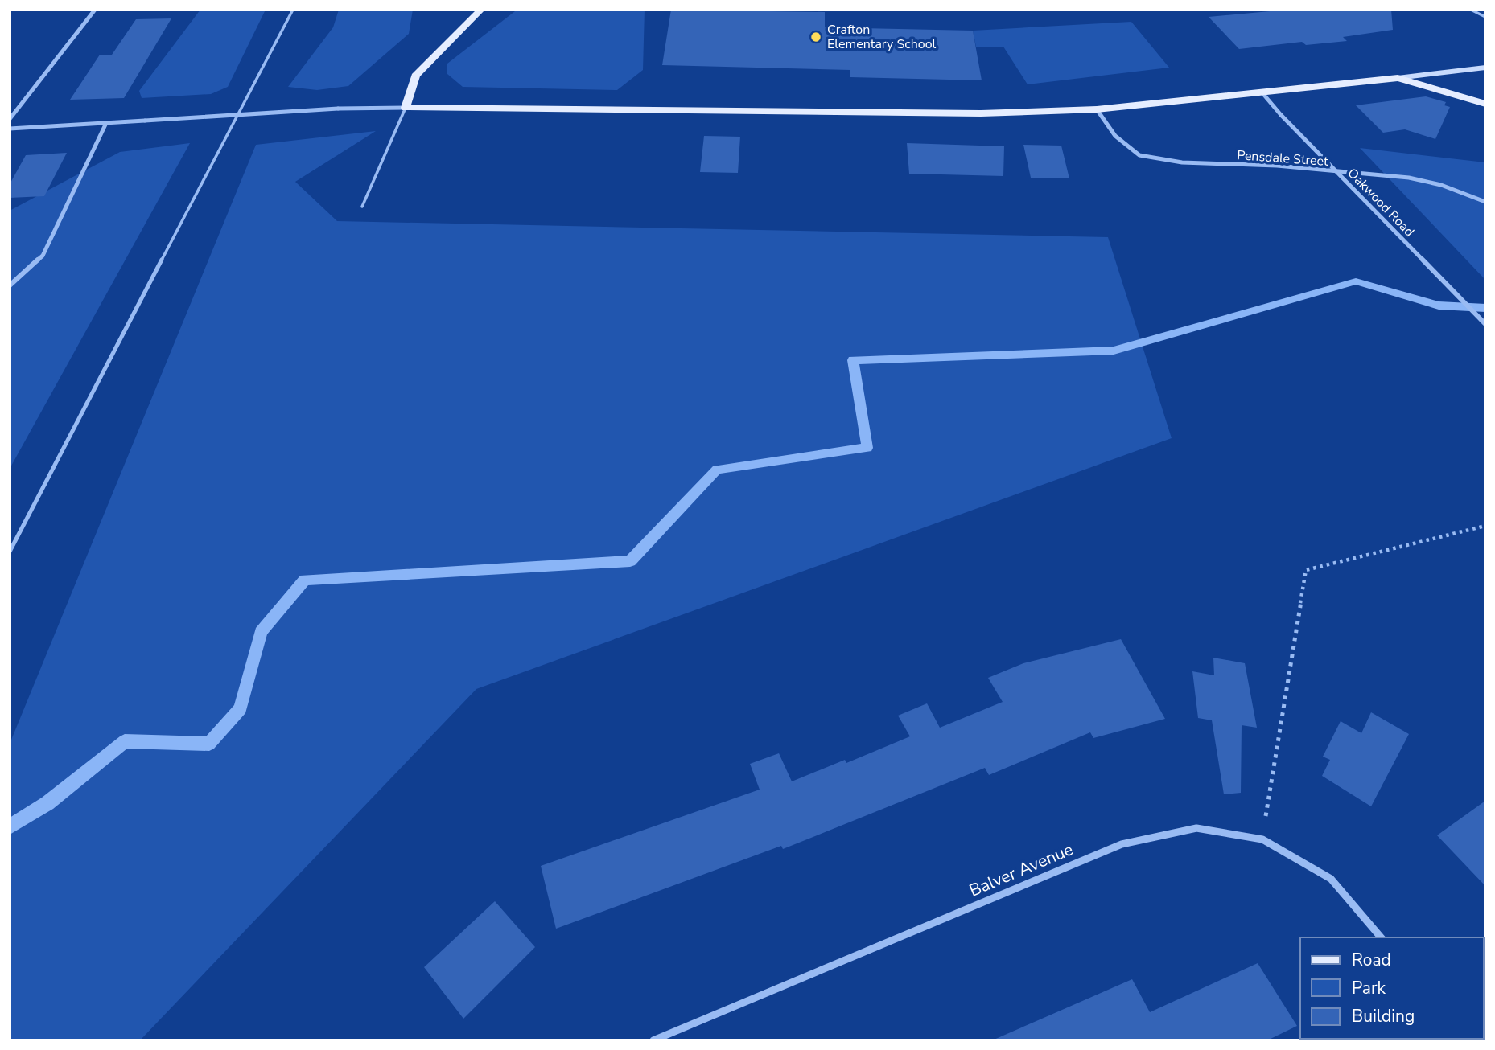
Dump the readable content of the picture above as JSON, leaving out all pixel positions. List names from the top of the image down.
{
  "streets": {
    "street": ["Pensdale Street", "Oakwood Road", "Balver Avenue"]
  },
  "places": ["Crafton Elementary School"],
  "legend": ["Road", "Park", "Building"]
}
